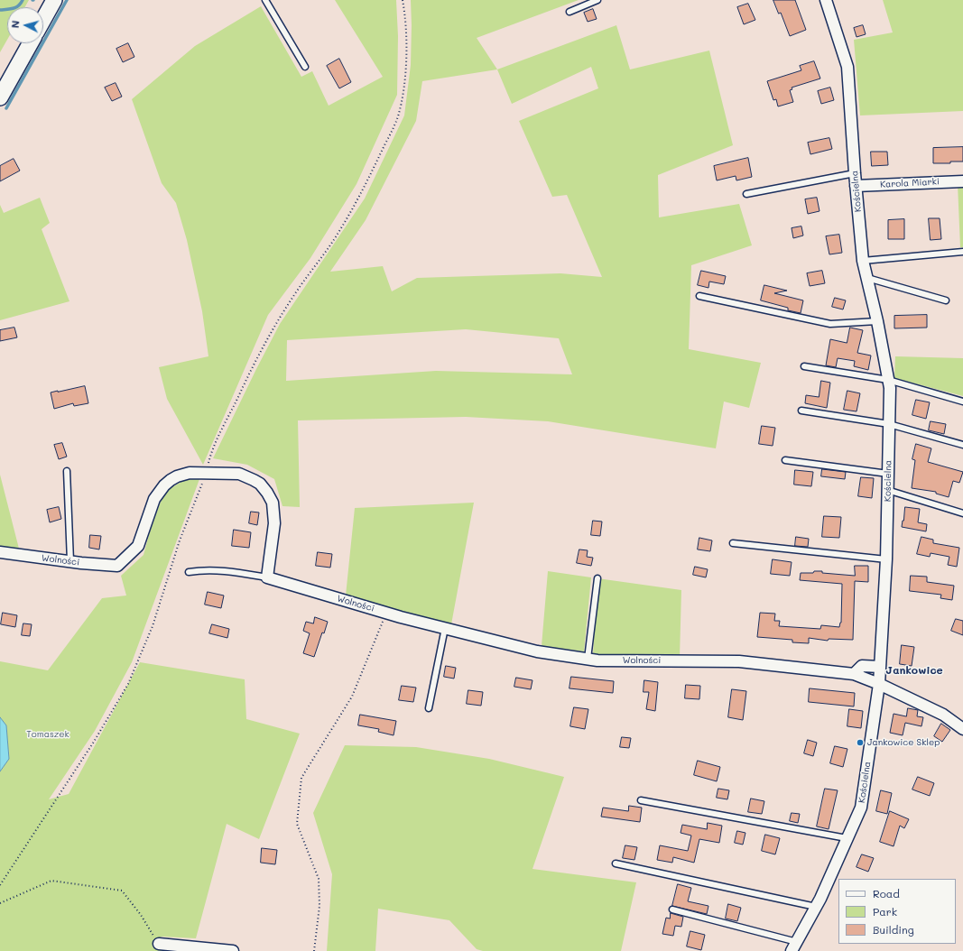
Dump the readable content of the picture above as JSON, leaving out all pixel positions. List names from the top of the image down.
{
  "streets": {
    "street": ["Karola Miarki", "Kościelna", "Wolności"]
  },
  "crossings": [
    ["Karola Miarki", "Kościelna"],
    ["Kościelna", "Wolności"]
  ],
  "districts": ["Jankowice"],
  "parks": ["Tomaszek"],
  "places": ["Jankowice Sklep"],
  "legend": ["Road", "Park", "Building"],
  "north": "left"
}
